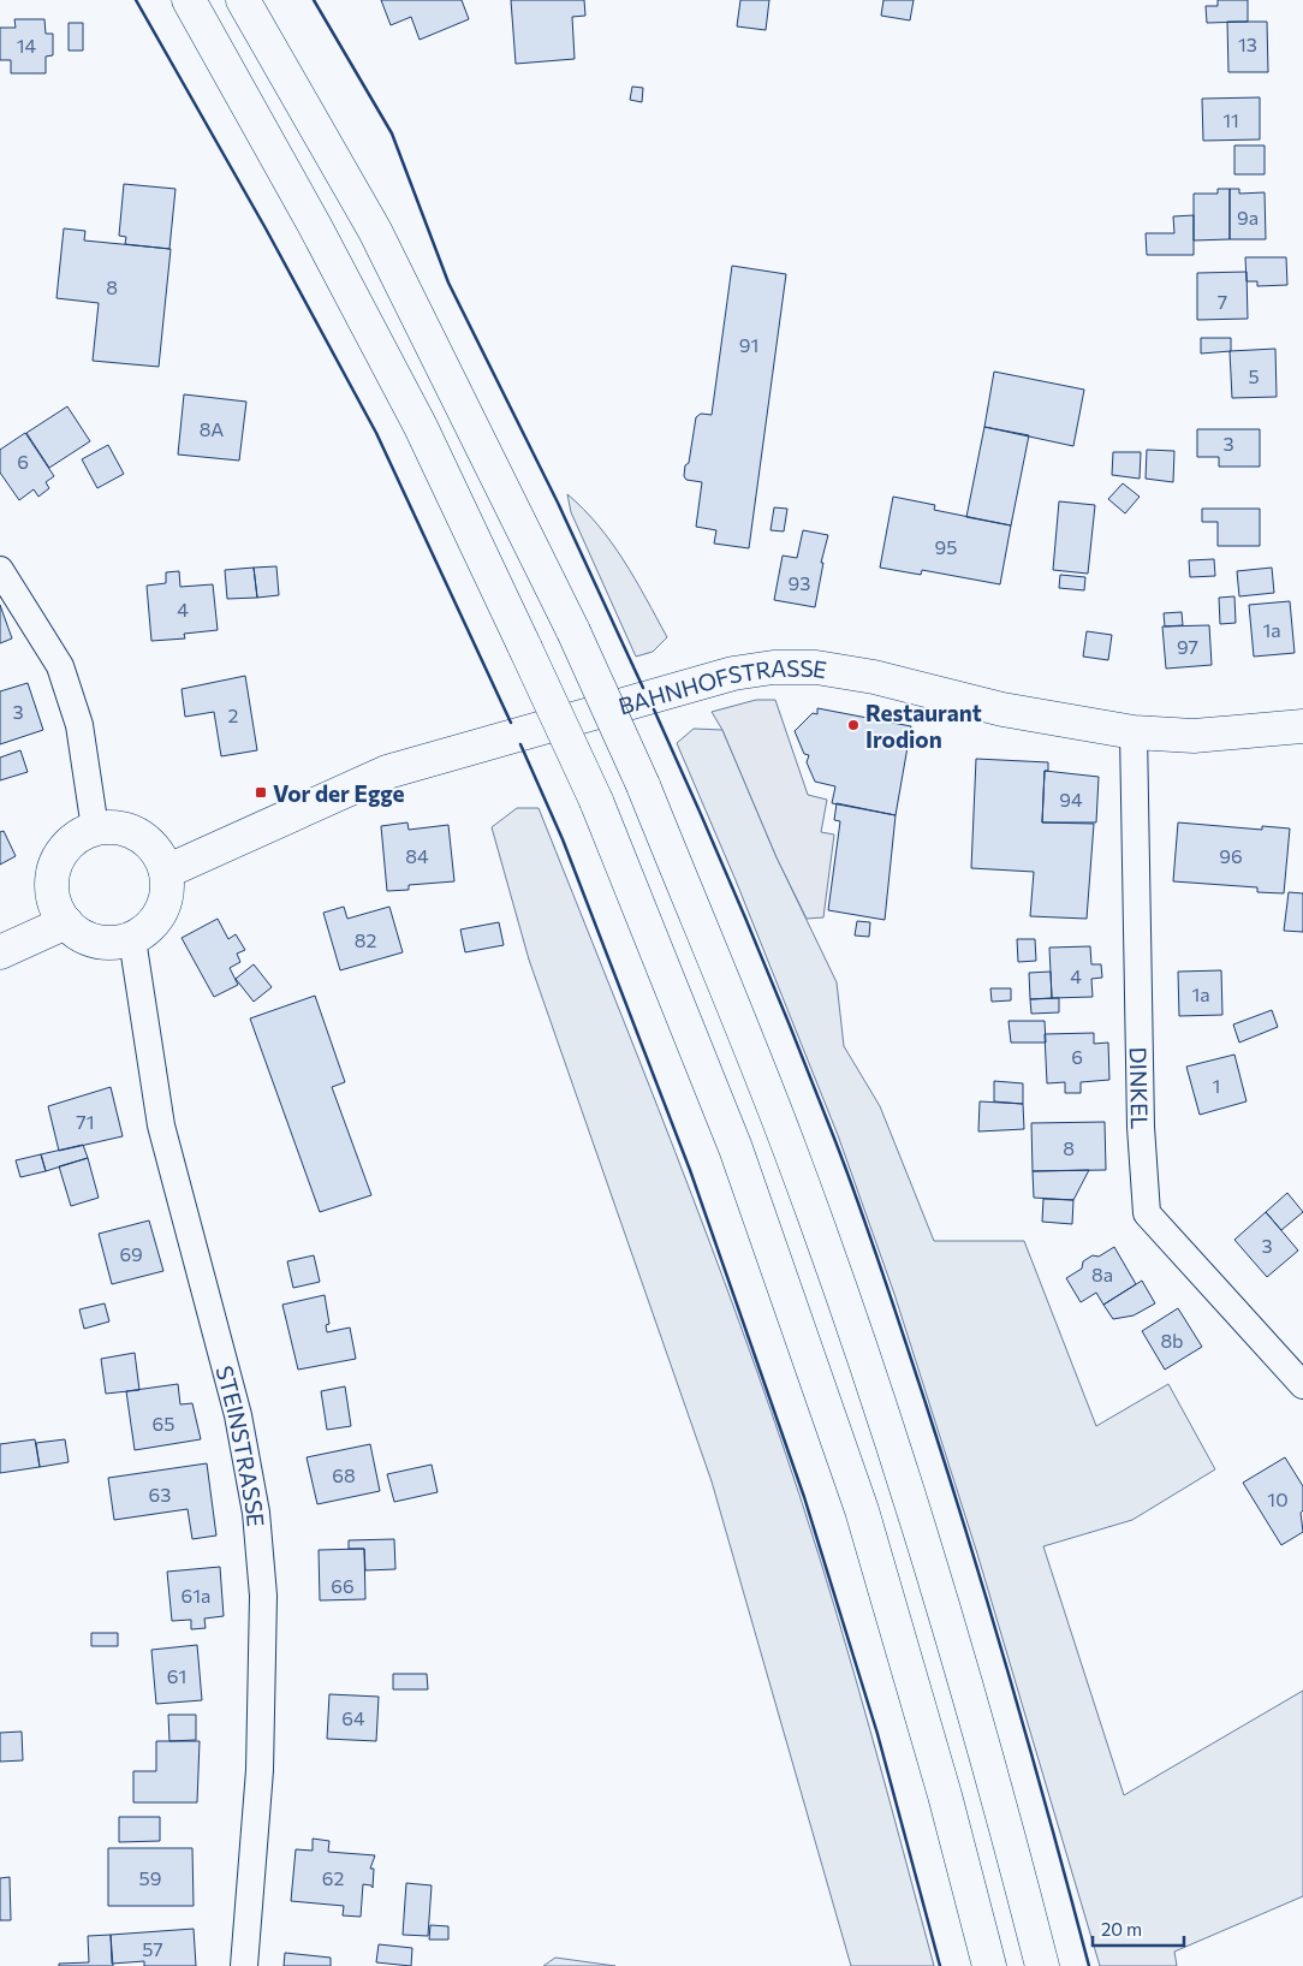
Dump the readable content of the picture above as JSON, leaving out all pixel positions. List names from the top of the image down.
{
  "streets": {
    "main road": ["BAHNHOFSTRASSE"],
    "street": ["DINKEL", "STEINSTRASSE"]
  },
  "crossings": [
    ["BAHNHOFSTRASSE", "DINKEL"],
    ["BAHNHOFSTRASSE", "STEINSTRASSE"]
  ],
  "places": {
    "other": ["Restaurant Irodion"],
    "transit": ["Vor der Egge"]
  },
  "house_numbers": [
    "13",
    "14",
    "11",
    "9a",
    "8",
    "7",
    "91",
    "5",
    "8A",
    "3",
    "6",
    "95",
    "93",
    "4",
    "1a",
    "97",
    "3",
    "2",
    "94",
    "84",
    "96",
    "82",
    "4",
    "1a",
    "6",
    "1",
    "71",
    "8",
    "3",
    "69",
    "8a",
    "8b",
    "65",
    "68",
    "63",
    "10",
    "66",
    "61a",
    "61",
    "64",
    "59",
    "62",
    "57"
  ],
  "scale_bar": "20 m"
}
